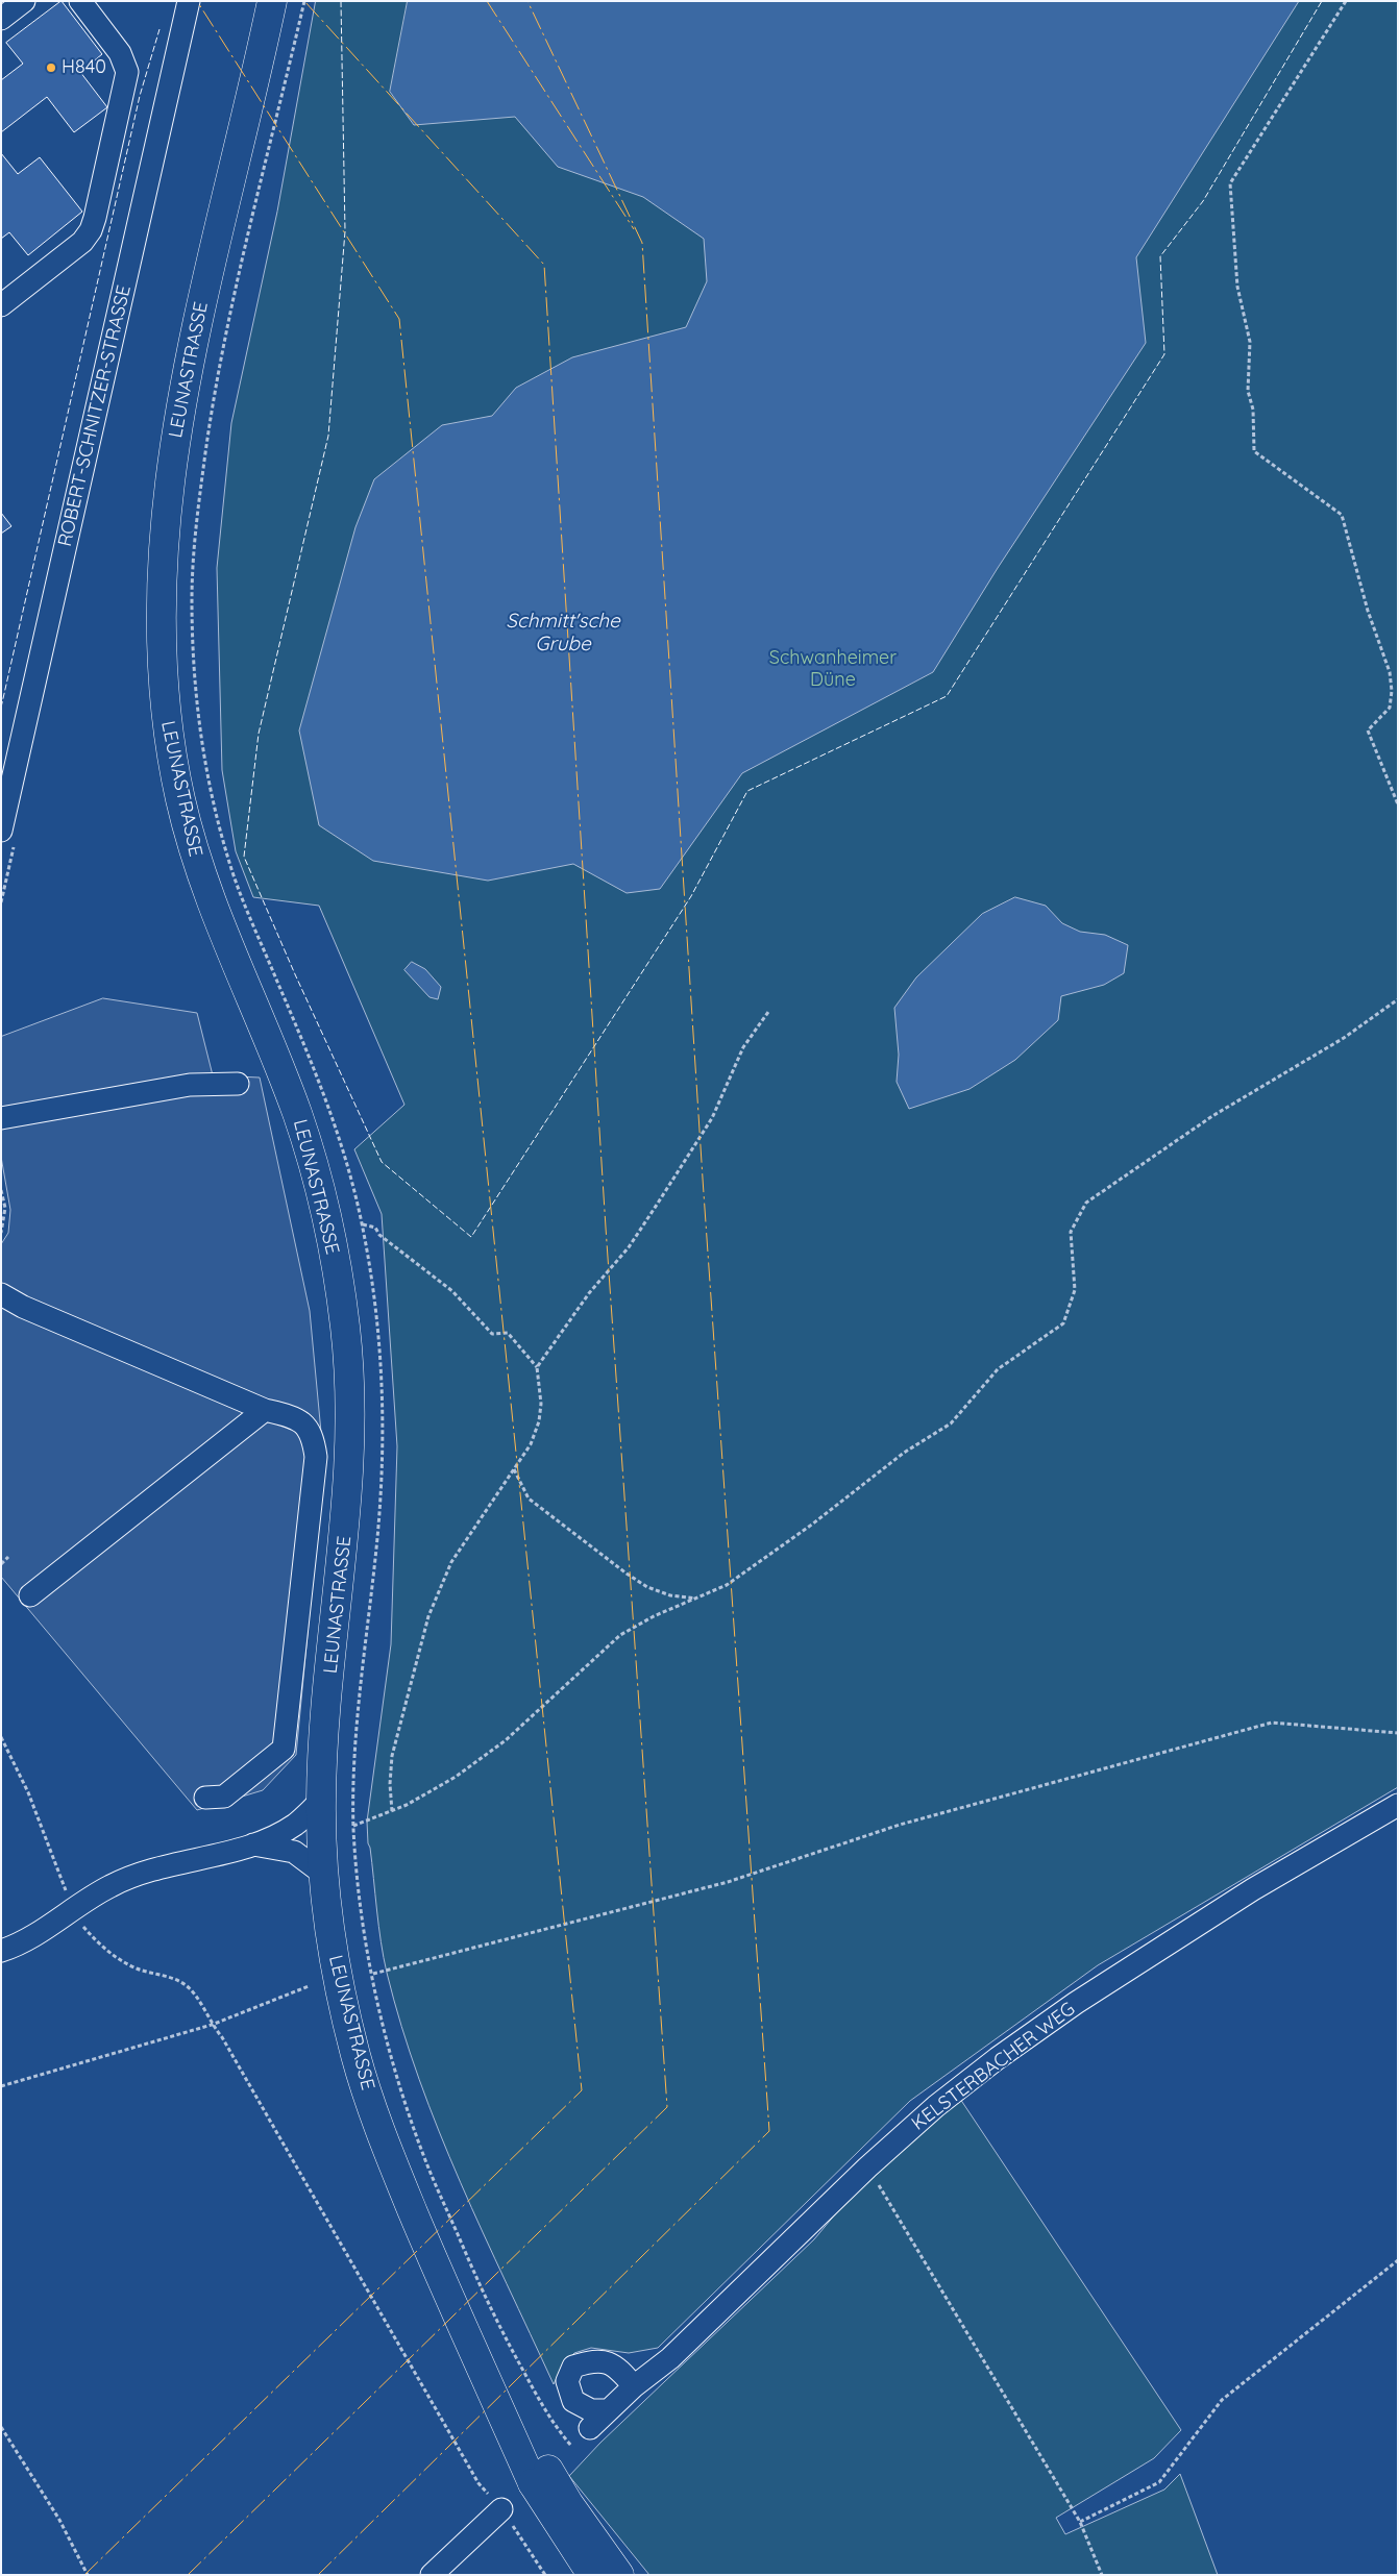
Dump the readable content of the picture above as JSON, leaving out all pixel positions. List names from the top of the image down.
{
  "streets": {
    "main road": ["LEUNASTRASSE"],
    "street": ["ROBERT-SCHNITZER-STRASSE", "KELSTERBACHER WEG"]
  },
  "water": ["Schmitt'sche Grube"],
  "parks": ["Schwanheimer Düne"],
  "places": ["H840"]
}
